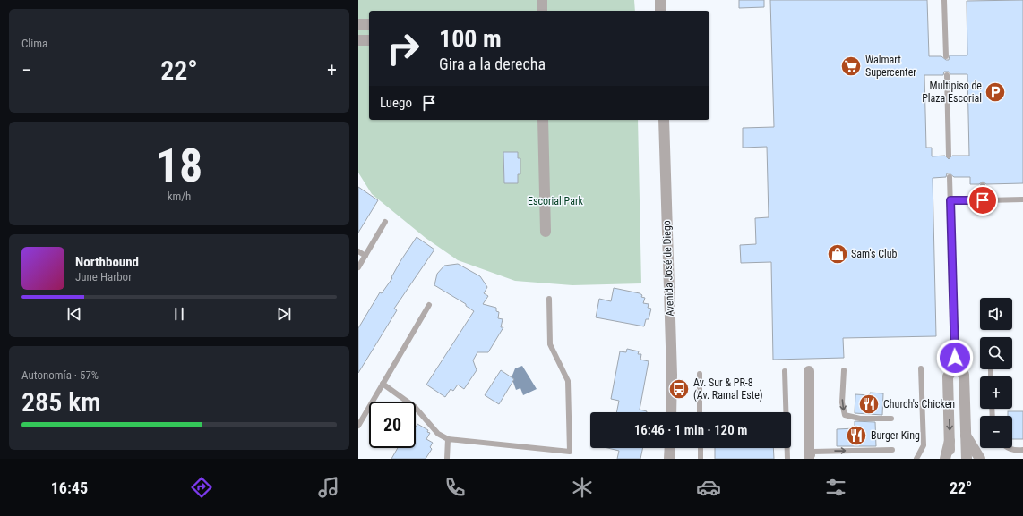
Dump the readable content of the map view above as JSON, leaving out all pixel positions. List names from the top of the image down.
{
  "streets": {
    "street": ["Avenida José de Diego"]
  },
  "parks": ["Escorial Park"],
  "places": {
    "supermarket": ["Walmart Supercenter"],
    "parking": ["Multipiso de Plaza Escorial"],
    "shop": ["Sam's Club"],
    "bus stop": ["Av. Sur & PR-8 (Av. Ramal Este)"],
    "restaurant": ["Church's Chicken", "Burger King"]
  },
  "page": {
    "tile": [
      "Clima",
      ["18", "km/h"],
      ["Autonomía · 57%", "285 km"]
    ],
    "turn": ["100 m", "Gira a la derecha"],
    "heat": ["−", "22°", "+"],
    "then": "Luego",
    "song": ["Northbound", "June Harbor"],
    "map_buttons": ["+", "−"],
    "limit": "20",
    "trip": "16:46 · 1 min · 120 m",
    "tabs": ["16:45", "22°"]
  }
}
